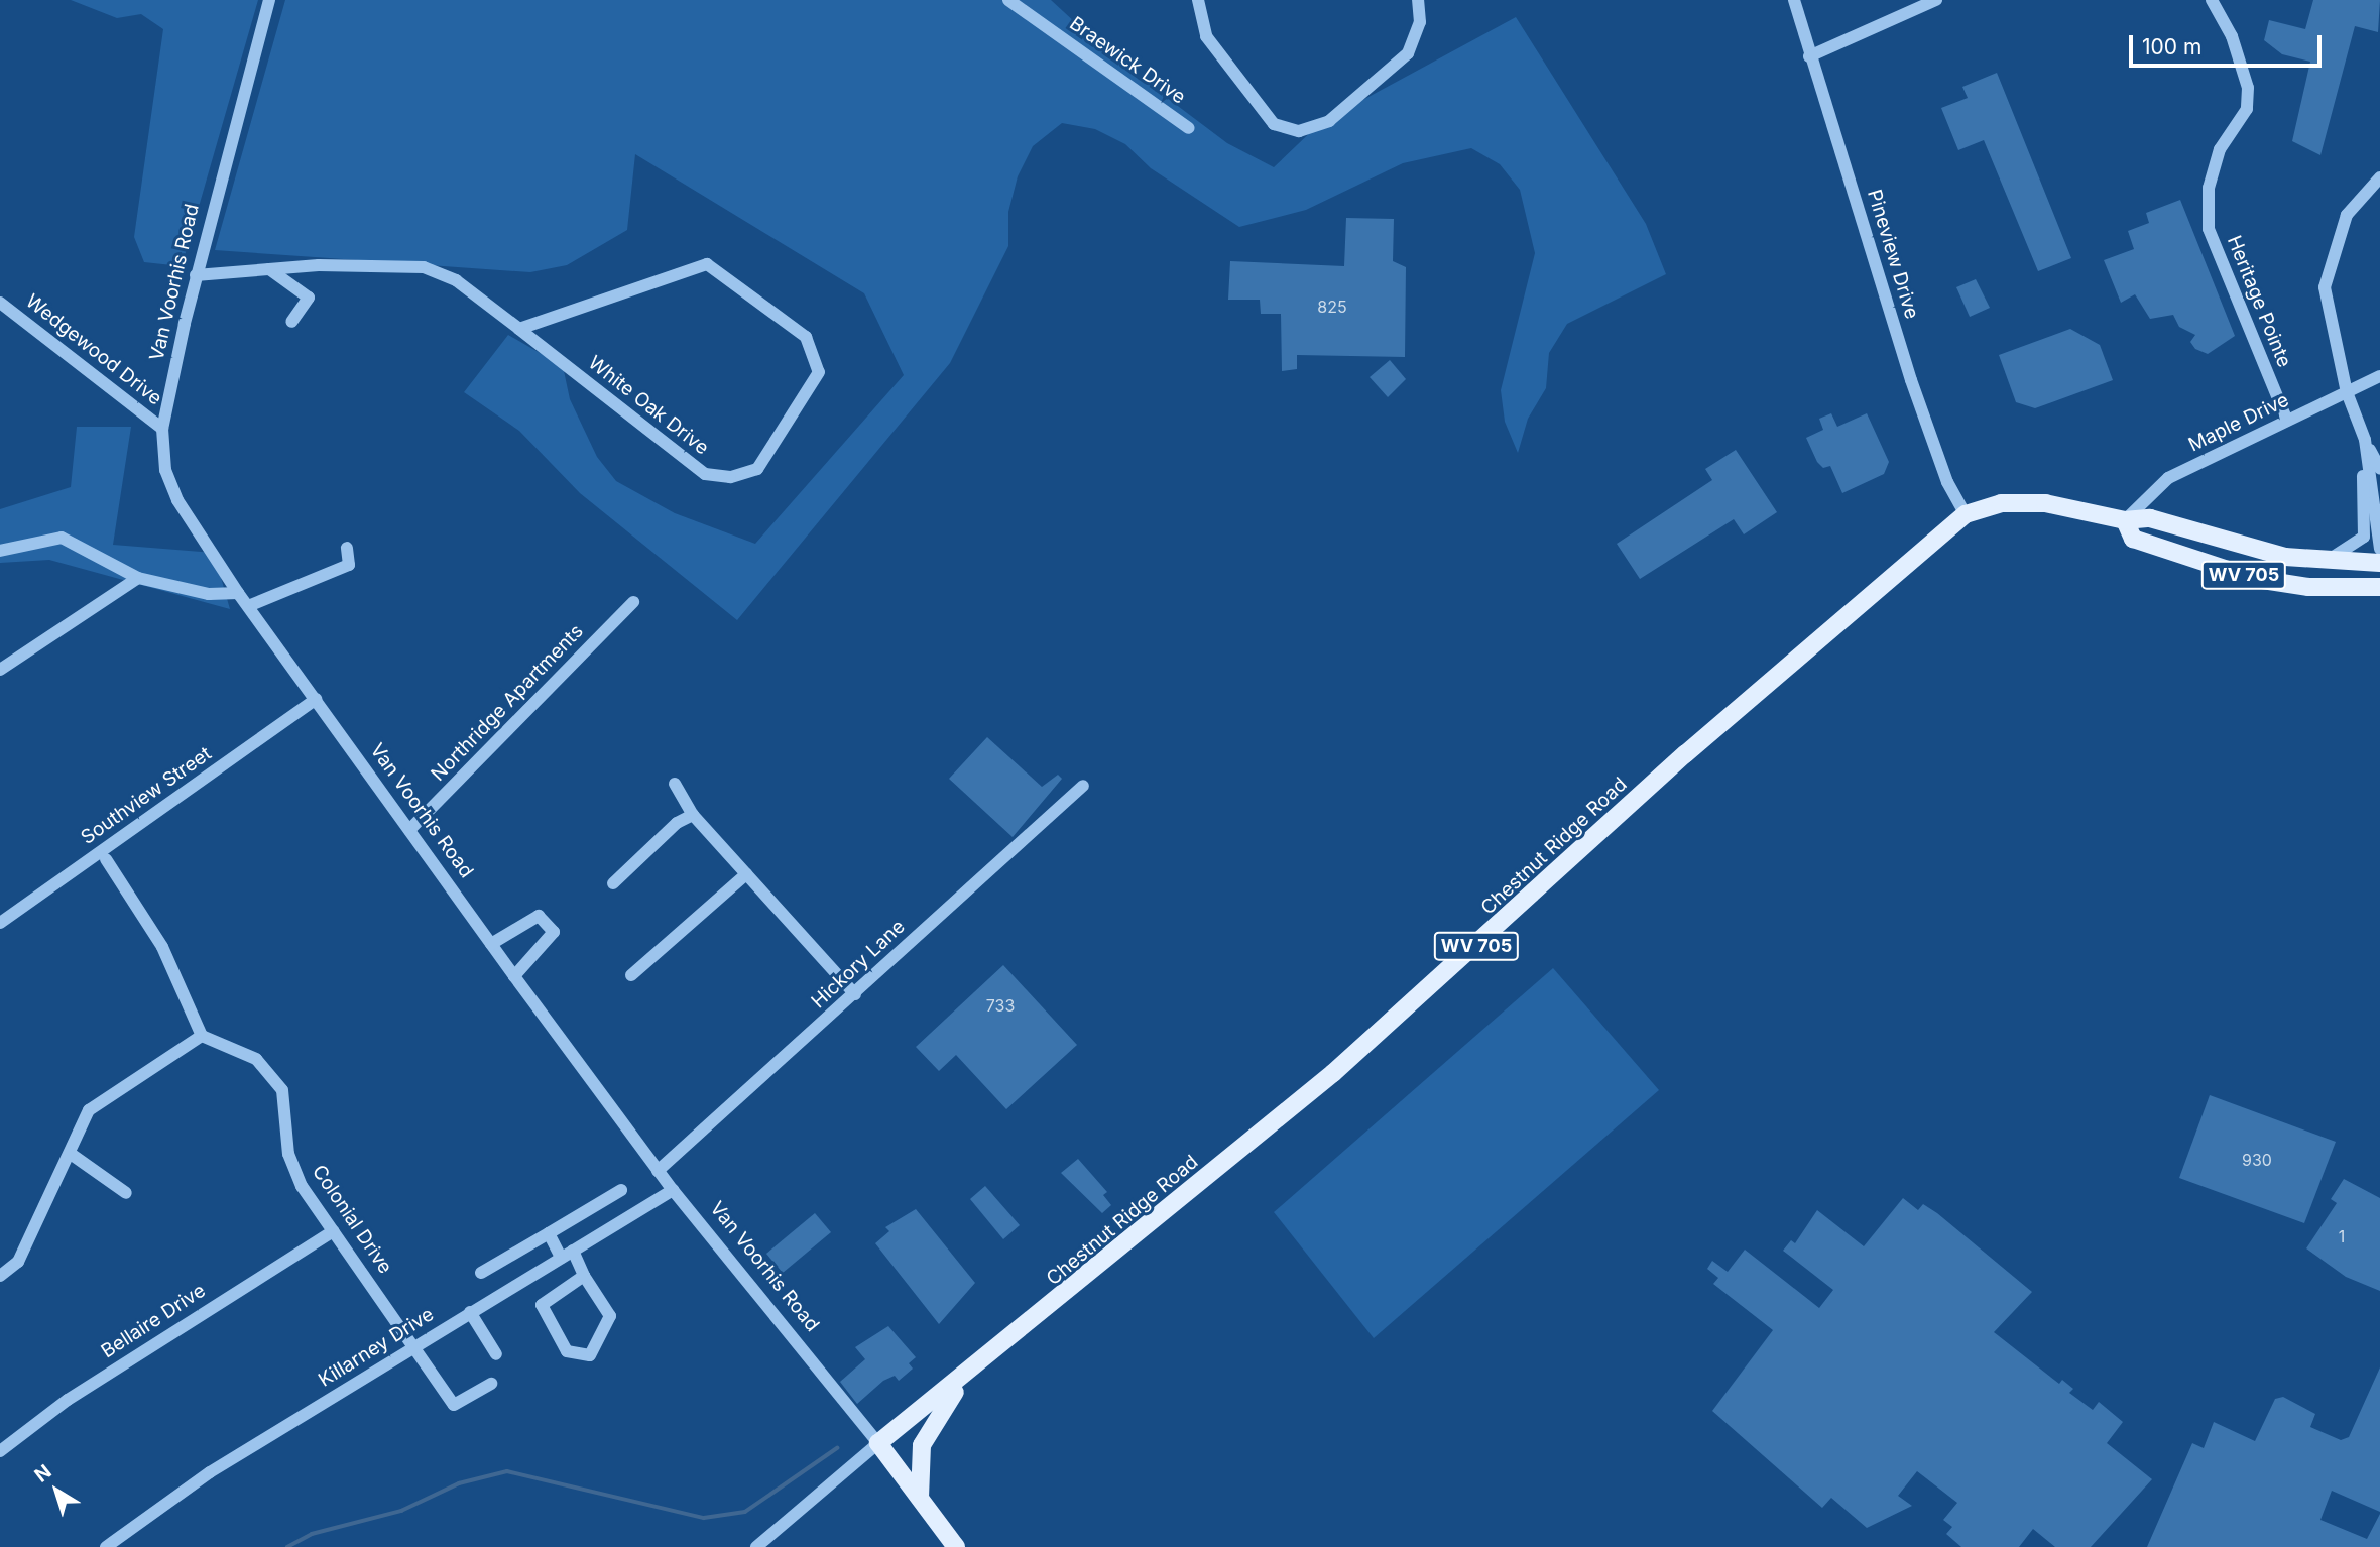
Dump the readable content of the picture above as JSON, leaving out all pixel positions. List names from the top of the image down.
{
  "streets": {
    "main road": ["Van Voorhis Road", "WV 705", "Chestnut Ridge Road"],
    "street": [
      "Braewick Drive",
      "Pineview Drive",
      "Heritage Pointe",
      "Wedgewood Drive",
      "White Oak Drive",
      "Maple Drive",
      "Northridge Apartments",
      "Southview Street",
      "Hickory Lane",
      "Colonial Drive",
      "Bellaire Drive",
      "Killarney Drive"
    ]
  },
  "crossings": [
    ["Pineview Drive", "Chestnut Ridge Road"],
    ["Van Voorhis Road", "Wedgewood Drive"],
    ["Van Voorhis Road", "White Oak Drive"],
    ["Van Voorhis Road", "Northridge Apartments"],
    ["Van Voorhis Road", "Southview Street"],
    ["Van Voorhis Road", "Chestnut Ridge Road"],
    ["Van Voorhis Road", "Hickory Lane"],
    ["Van Voorhis Road", "Killarney Drive"],
    ["Heritage Pointe", "Maple Drive"],
    ["Maple Drive", "WV 705"],
    ["Maple Drive", "Chestnut Ridge Road"],
    ["WV 705", "Chestnut Ridge Road"],
    ["Colonial Drive", "Bellaire Drive"],
    ["Colonial Drive", "Killarney Drive"]
  ],
  "house_numbers": [
    "825",
    "733",
    "930",
    "1"
  ],
  "scale_bar": "100 m",
  "north": "top left"
}
